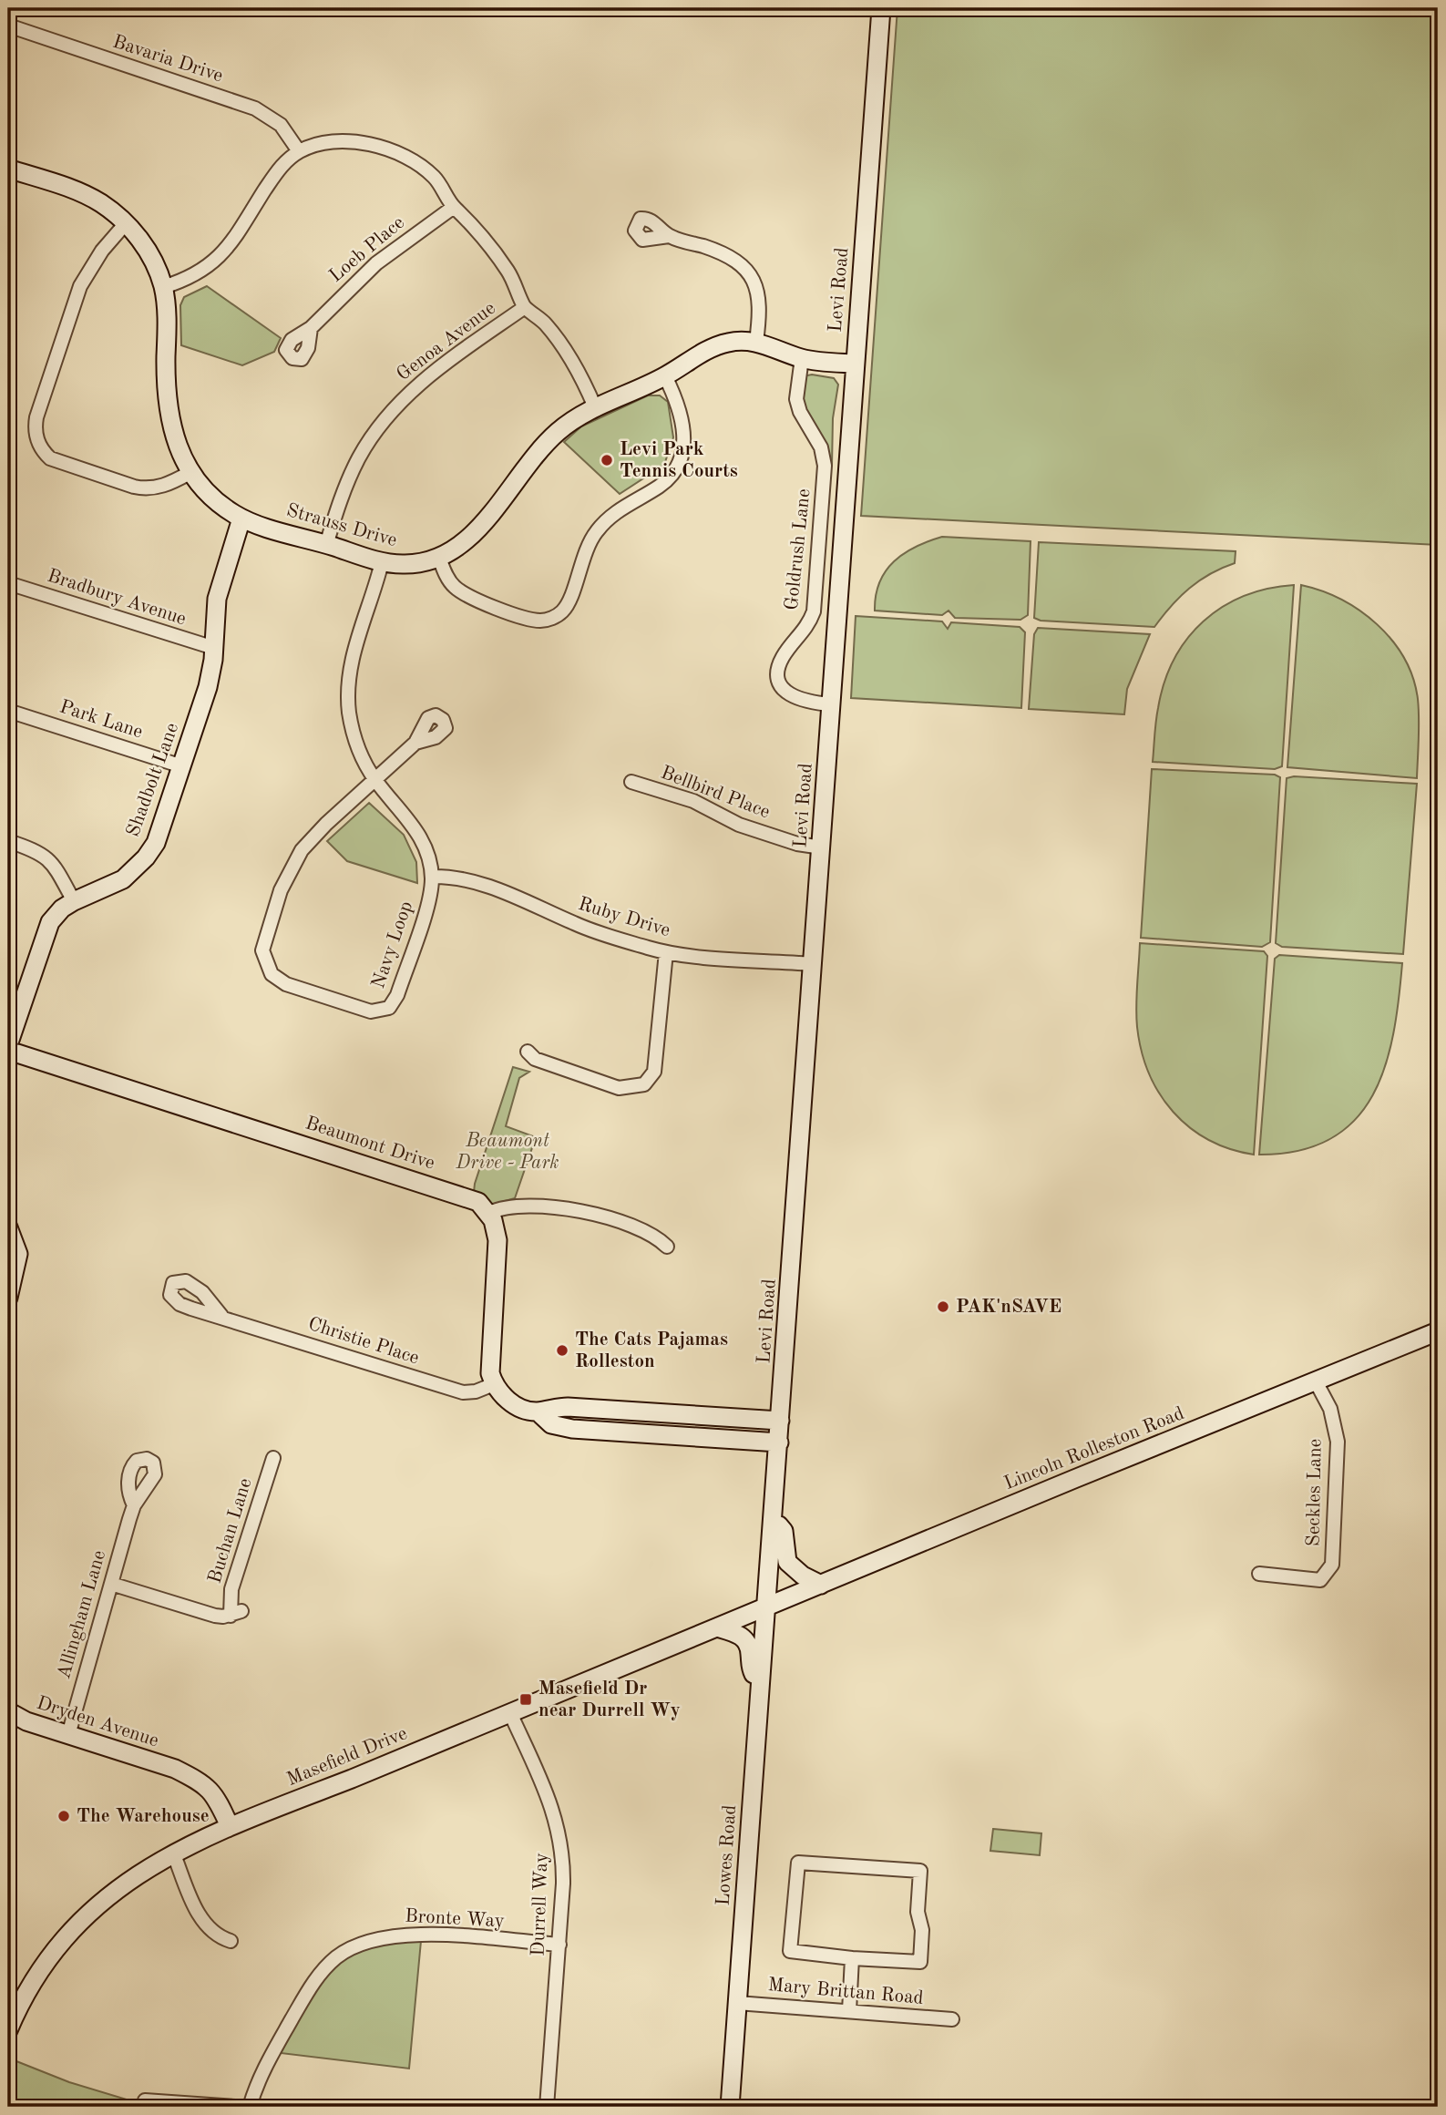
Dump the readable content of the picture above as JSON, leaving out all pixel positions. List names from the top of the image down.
{
  "streets": {
    "main road": [
      "Levi Road",
      "Strauss Drive",
      "Shadbolt Lane",
      "Beaumont Drive",
      "Lincoln Rolleston Road",
      "Dryden Avenue",
      "Masefield Drive",
      "Lowes Road"
    ],
    "street": [
      "Bavaria Drive",
      "Loeb Place",
      "Genoa Avenue",
      "Goldrush Lane",
      "Bradbury Avenue",
      "Park Lane",
      "Bellbird Place",
      "Ruby Drive",
      "Navy Loop",
      "Christie Place",
      "Seckles Lane",
      "Buchan Lane",
      "Allingham Lane",
      "Durrell Way",
      "Bronte Way",
      "Mary Brittan Road"
    ]
  },
  "crossings": [
    ["Levi Road", "Strauss Drive"],
    ["Levi Road", "Goldrush Lane"],
    ["Levi Road", "Bellbird Place"],
    ["Levi Road", "Ruby Drive"],
    ["Levi Road", "Lincoln Rolleston Road"],
    ["Levi Road", "Masefield Drive"],
    ["Levi Road", "Lowes Road"],
    ["Genoa Avenue", "Strauss Drive"],
    ["Strauss Drive", "Goldrush Lane"],
    ["Strauss Drive", "Shadbolt Lane"],
    ["Strauss Drive", "Navy Loop"],
    ["Bradbury Avenue", "Shadbolt Lane"],
    ["Park Lane", "Shadbolt Lane"],
    ["Shadbolt Lane", "Beaumont Drive"],
    ["Ruby Drive", "Navy Loop"],
    ["Lincoln Rolleston Road", "Seckles Lane"],
    ["Lincoln Rolleston Road", "Masefield Drive"],
    ["Lincoln Rolleston Road", "Lowes Road"],
    ["Buchan Lane", "Allingham Lane"],
    ["Allingham Lane", "Dryden Avenue"],
    ["Dryden Avenue", "Masefield Drive"],
    ["Masefield Drive", "Lowes Road"],
    ["Masefield Drive", "Durrell Way"],
    ["Lowes Road", "Mary Brittan Road"],
    ["Durrell Way", "Bronte Way"]
  ],
  "parks": ["Beaumont Drive - Park"],
  "places": {
    "other": [
      "Levi Park Tennis Courts",
      "PAK'nSAVE",
      "The Cats Pajamas Rolleston",
      "The Warehouse"
    ],
    "transit": ["Masefield Dr near Durrell Wy"]
  }
}
